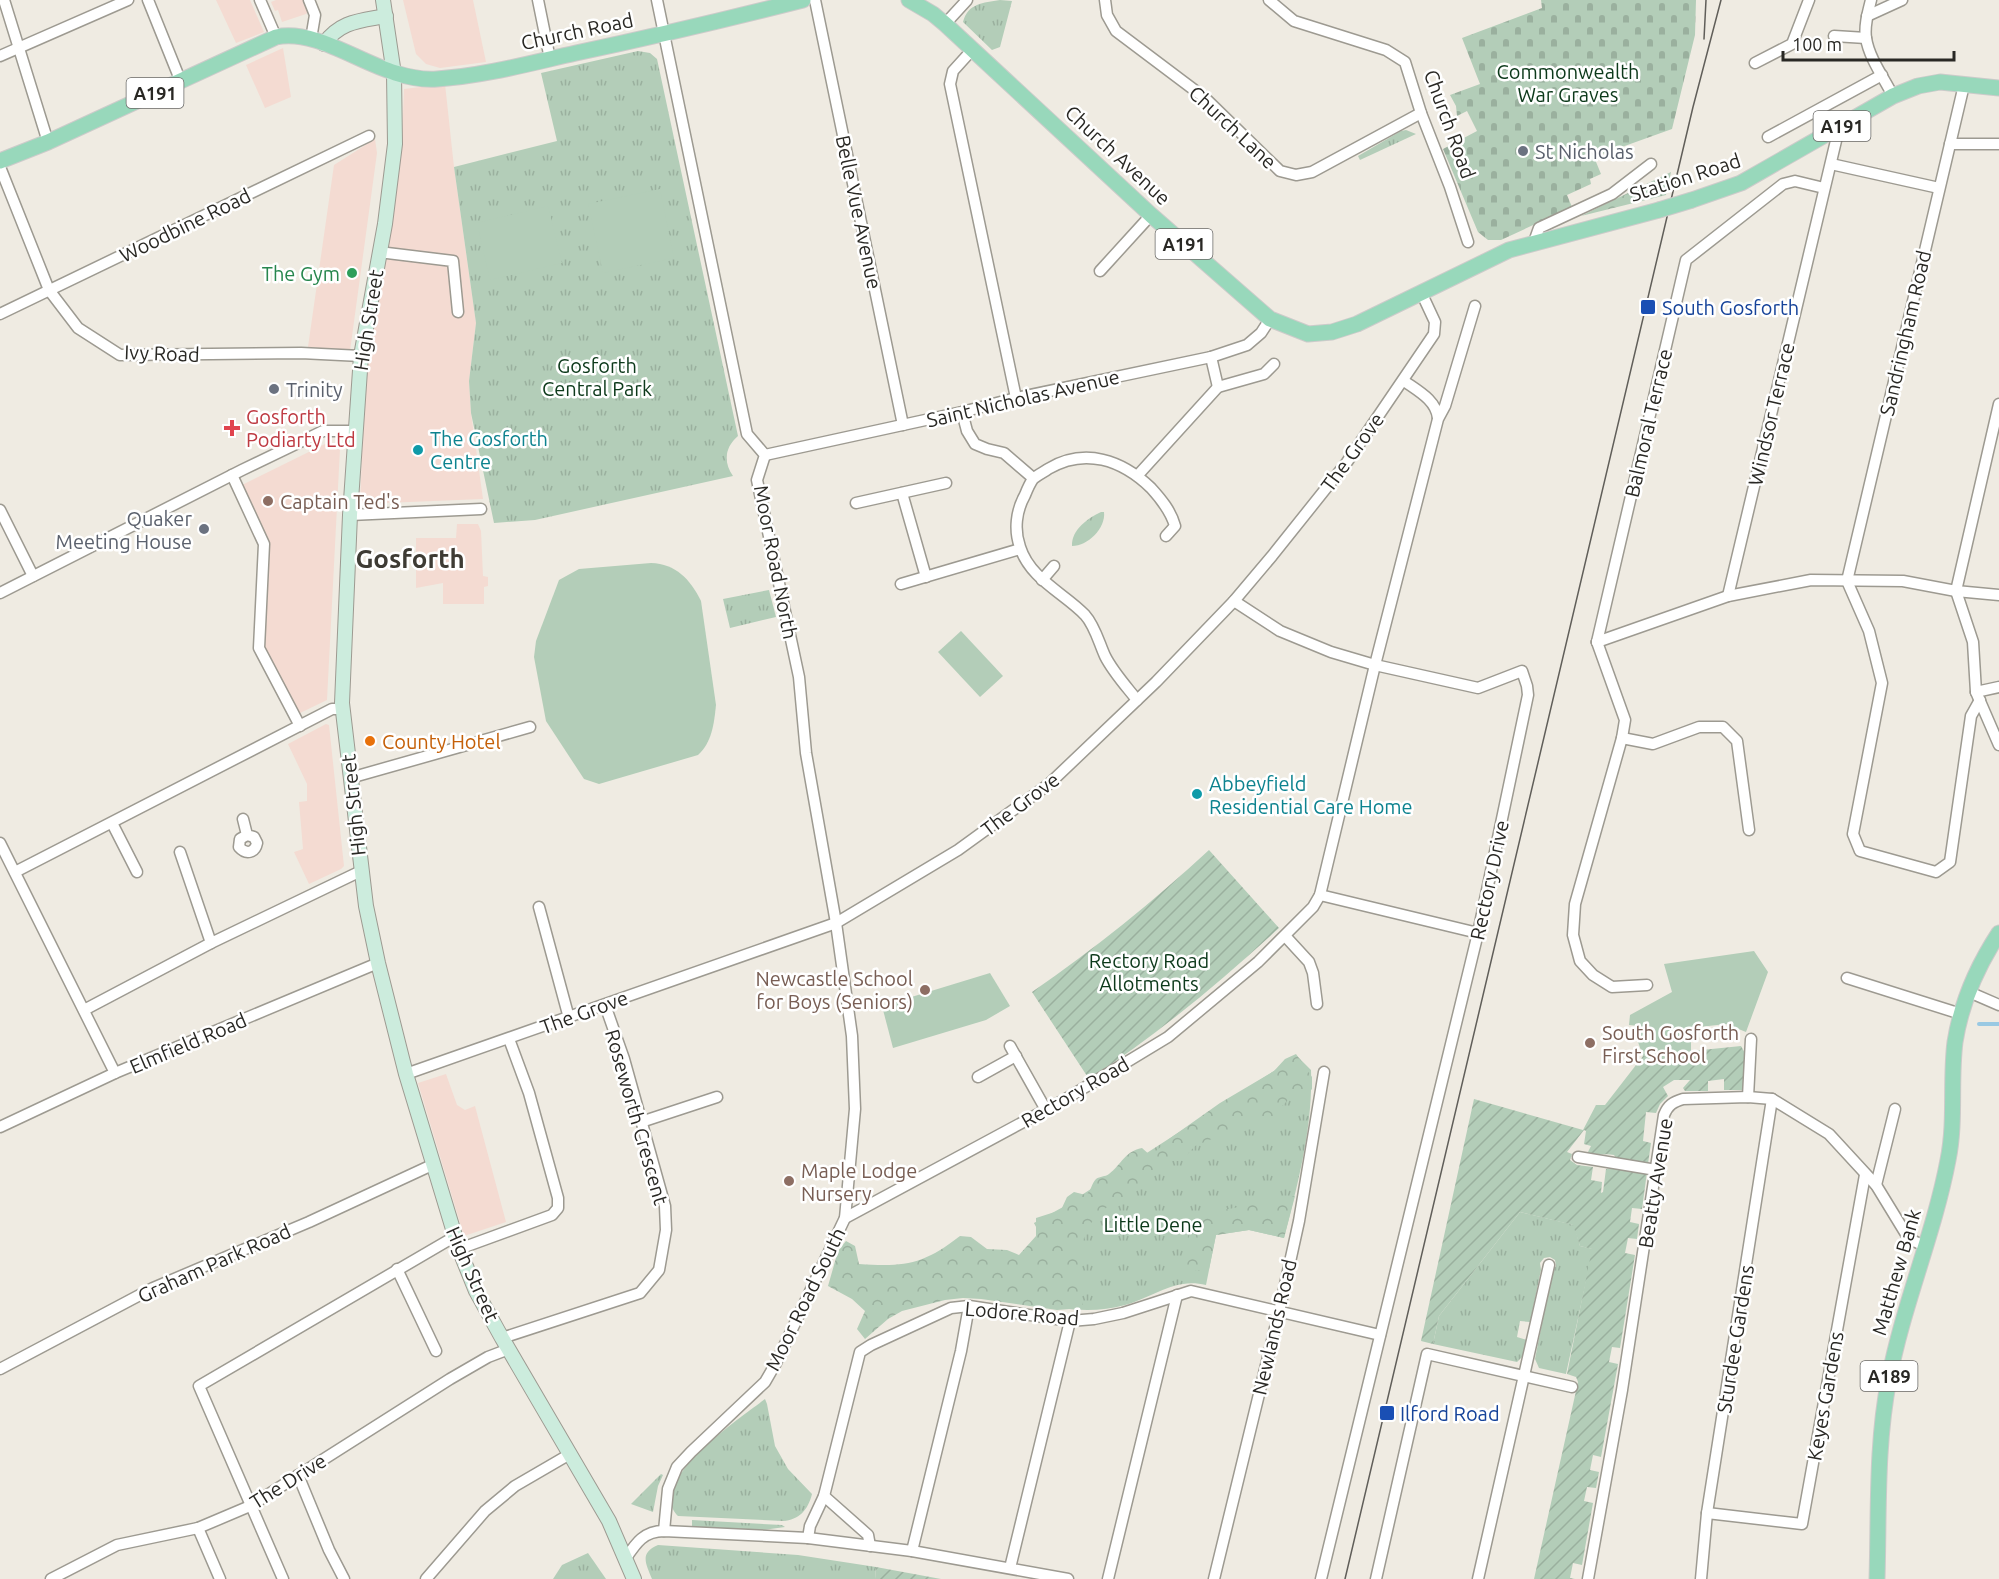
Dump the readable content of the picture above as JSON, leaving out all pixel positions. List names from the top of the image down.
{
  "streets": {
    "main road": [
      "Church Road",
      "A191",
      "Church Avenue",
      "Station Road",
      "High Street",
      "Matthew Bank",
      "A189"
    ],
    "street": [
      "Church Lane",
      "Belle Vue Avenue",
      "Woodbine Road",
      "Sandringham Road",
      "Ivy Road",
      "Saint Nicholas Avenue",
      "Windsor Terrace",
      "Balmoral Terrace",
      "The Grove",
      "Moor Road North",
      "Rectory Drive",
      "Elmfield Road",
      "Rectory Road",
      "Roseworth Crescent",
      "Beatty Avenue",
      "Graham Park Road",
      "Moor Road South",
      "Lodore Road",
      "Newlands Road",
      "Sturdee Gardens",
      "Keyes Gardens",
      "The Drive"
    ]
  },
  "crossings": [
    ["Church Road", "A191"],
    ["Church Road", "Church Lane"],
    ["Church Road", "High Street"],
    ["A191", "Church Avenue"],
    ["A191", "High Street"],
    ["Church Avenue", "Station Road"],
    ["Church Avenue", "Saint Nicholas Avenue"],
    ["Church Avenue", "The Grove"],
    ["Station Road", "Sandringham Road"],
    ["Station Road", "Windsor Terrace"],
    ["Belle Vue Avenue", "Saint Nicholas Avenue"],
    ["Woodbine Road", "Ivy Road"],
    ["High Street", "Ivy Road"],
    ["High Street", "The Grove"],
    ["High Street", "Elmfield Road"],
    ["High Street", "Roseworth Crescent"],
    ["High Street", "Graham Park Road"],
    ["High Street", "The Drive"],
    ["Saint Nicholas Avenue", "Moor Road North"],
    ["Windsor Terrace", "Balmoral Terrace"],
    ["The Grove", "Moor Road North"],
    ["The Grove", "Roseworth Crescent"],
    ["The Grove", "Moor Road South"],
    ["Moor Road North", "Moor Road South"],
    ["Rectory Drive", "Rectory Road"],
    ["Rectory Drive", "Lodore Road"],
    ["Rectory Road", "Moor Road South"],
    ["Roseworth Crescent", "The Drive"],
    ["Beatty Avenue", "Matthew Bank"],
    ["Beatty Avenue", "Sturdee Gardens"],
    ["Beatty Avenue", "Keyes Gardens"],
    ["Matthew Bank", "A189"],
    ["Lodore Road", "Newlands Road"],
    ["Sturdee Gardens", "Keyes Gardens"]
  ],
  "districts": ["Gosforth"],
  "parks": [
    "Commonwealth War Graves",
    "Gosforth Central Park",
    "Rectory Road Allotments",
    "Little Dene"
  ],
  "places": {
    "other": [
      "St Nicholas",
      "The Gym",
      "Trinity",
      "The Gosforth Centre",
      "Captain Ted's",
      "Quaker Meeting House",
      "County Hotel",
      "Abbeyfield Residential Care Home",
      "Newcastle School for Boys (Seniors)",
      "South Gosforth First School",
      "Maple Lodge Nursery"
    ],
    "transit": ["South Gosforth", "Ilford Road"],
    "health": ["Gosforth Podiarty Ltd"]
  },
  "scale_bar": "100 m"
}
